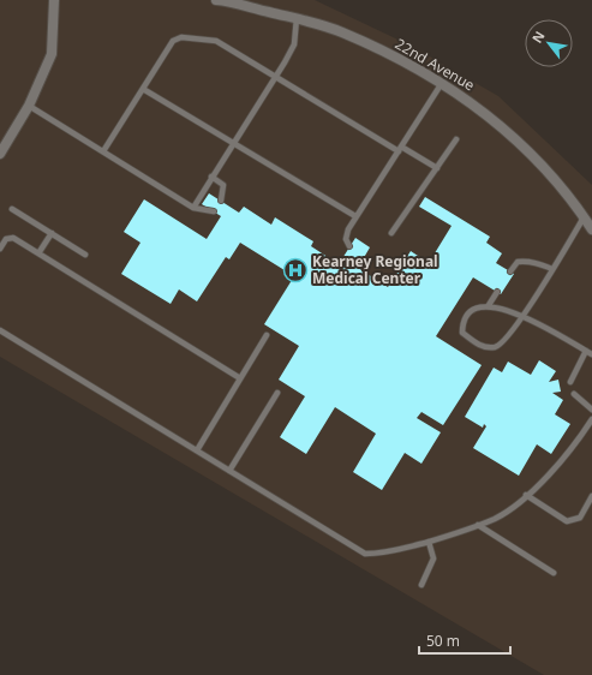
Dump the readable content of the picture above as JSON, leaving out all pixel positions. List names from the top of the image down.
{
  "streets": {
    "street": ["22nd Avenue"]
  },
  "places": {
    "hospital": ["Kearney Regional Medical Center"]
  },
  "scale_bar": "50 m",
  "north": "top left"
}
